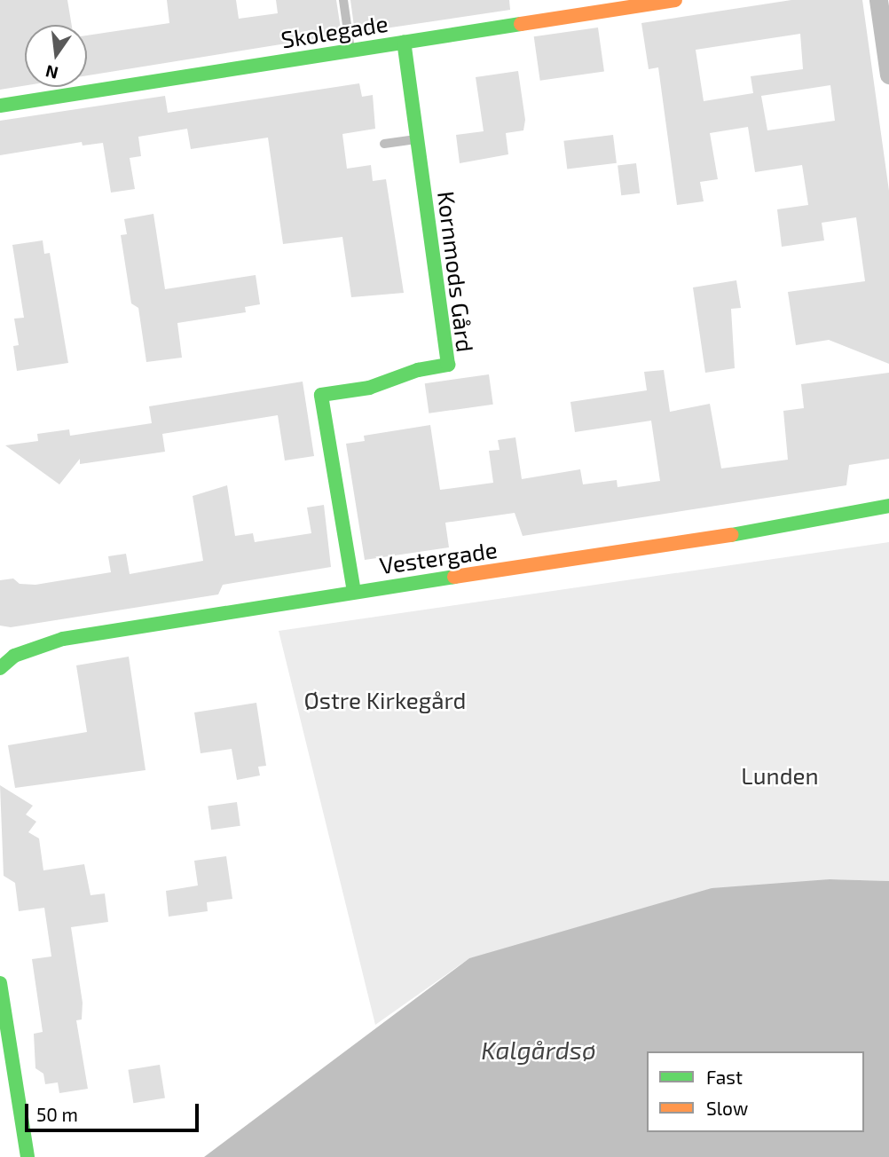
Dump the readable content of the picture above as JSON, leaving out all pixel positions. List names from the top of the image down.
{
  "streets": {
    "street": ["Skolegade", "Kornmods Gård", "Vestergade"]
  },
  "crossings": [
    ["Skolegade", "Kornmods Gård"],
    ["Kornmods Gård", "Vestergade"]
  ],
  "water": ["Kalgårdsø"],
  "parks": ["Østre Kirkegård", "Lunden"],
  "legend": ["Fast", "Slow"],
  "scale_bar": "50 m",
  "north": "bottom"
}
